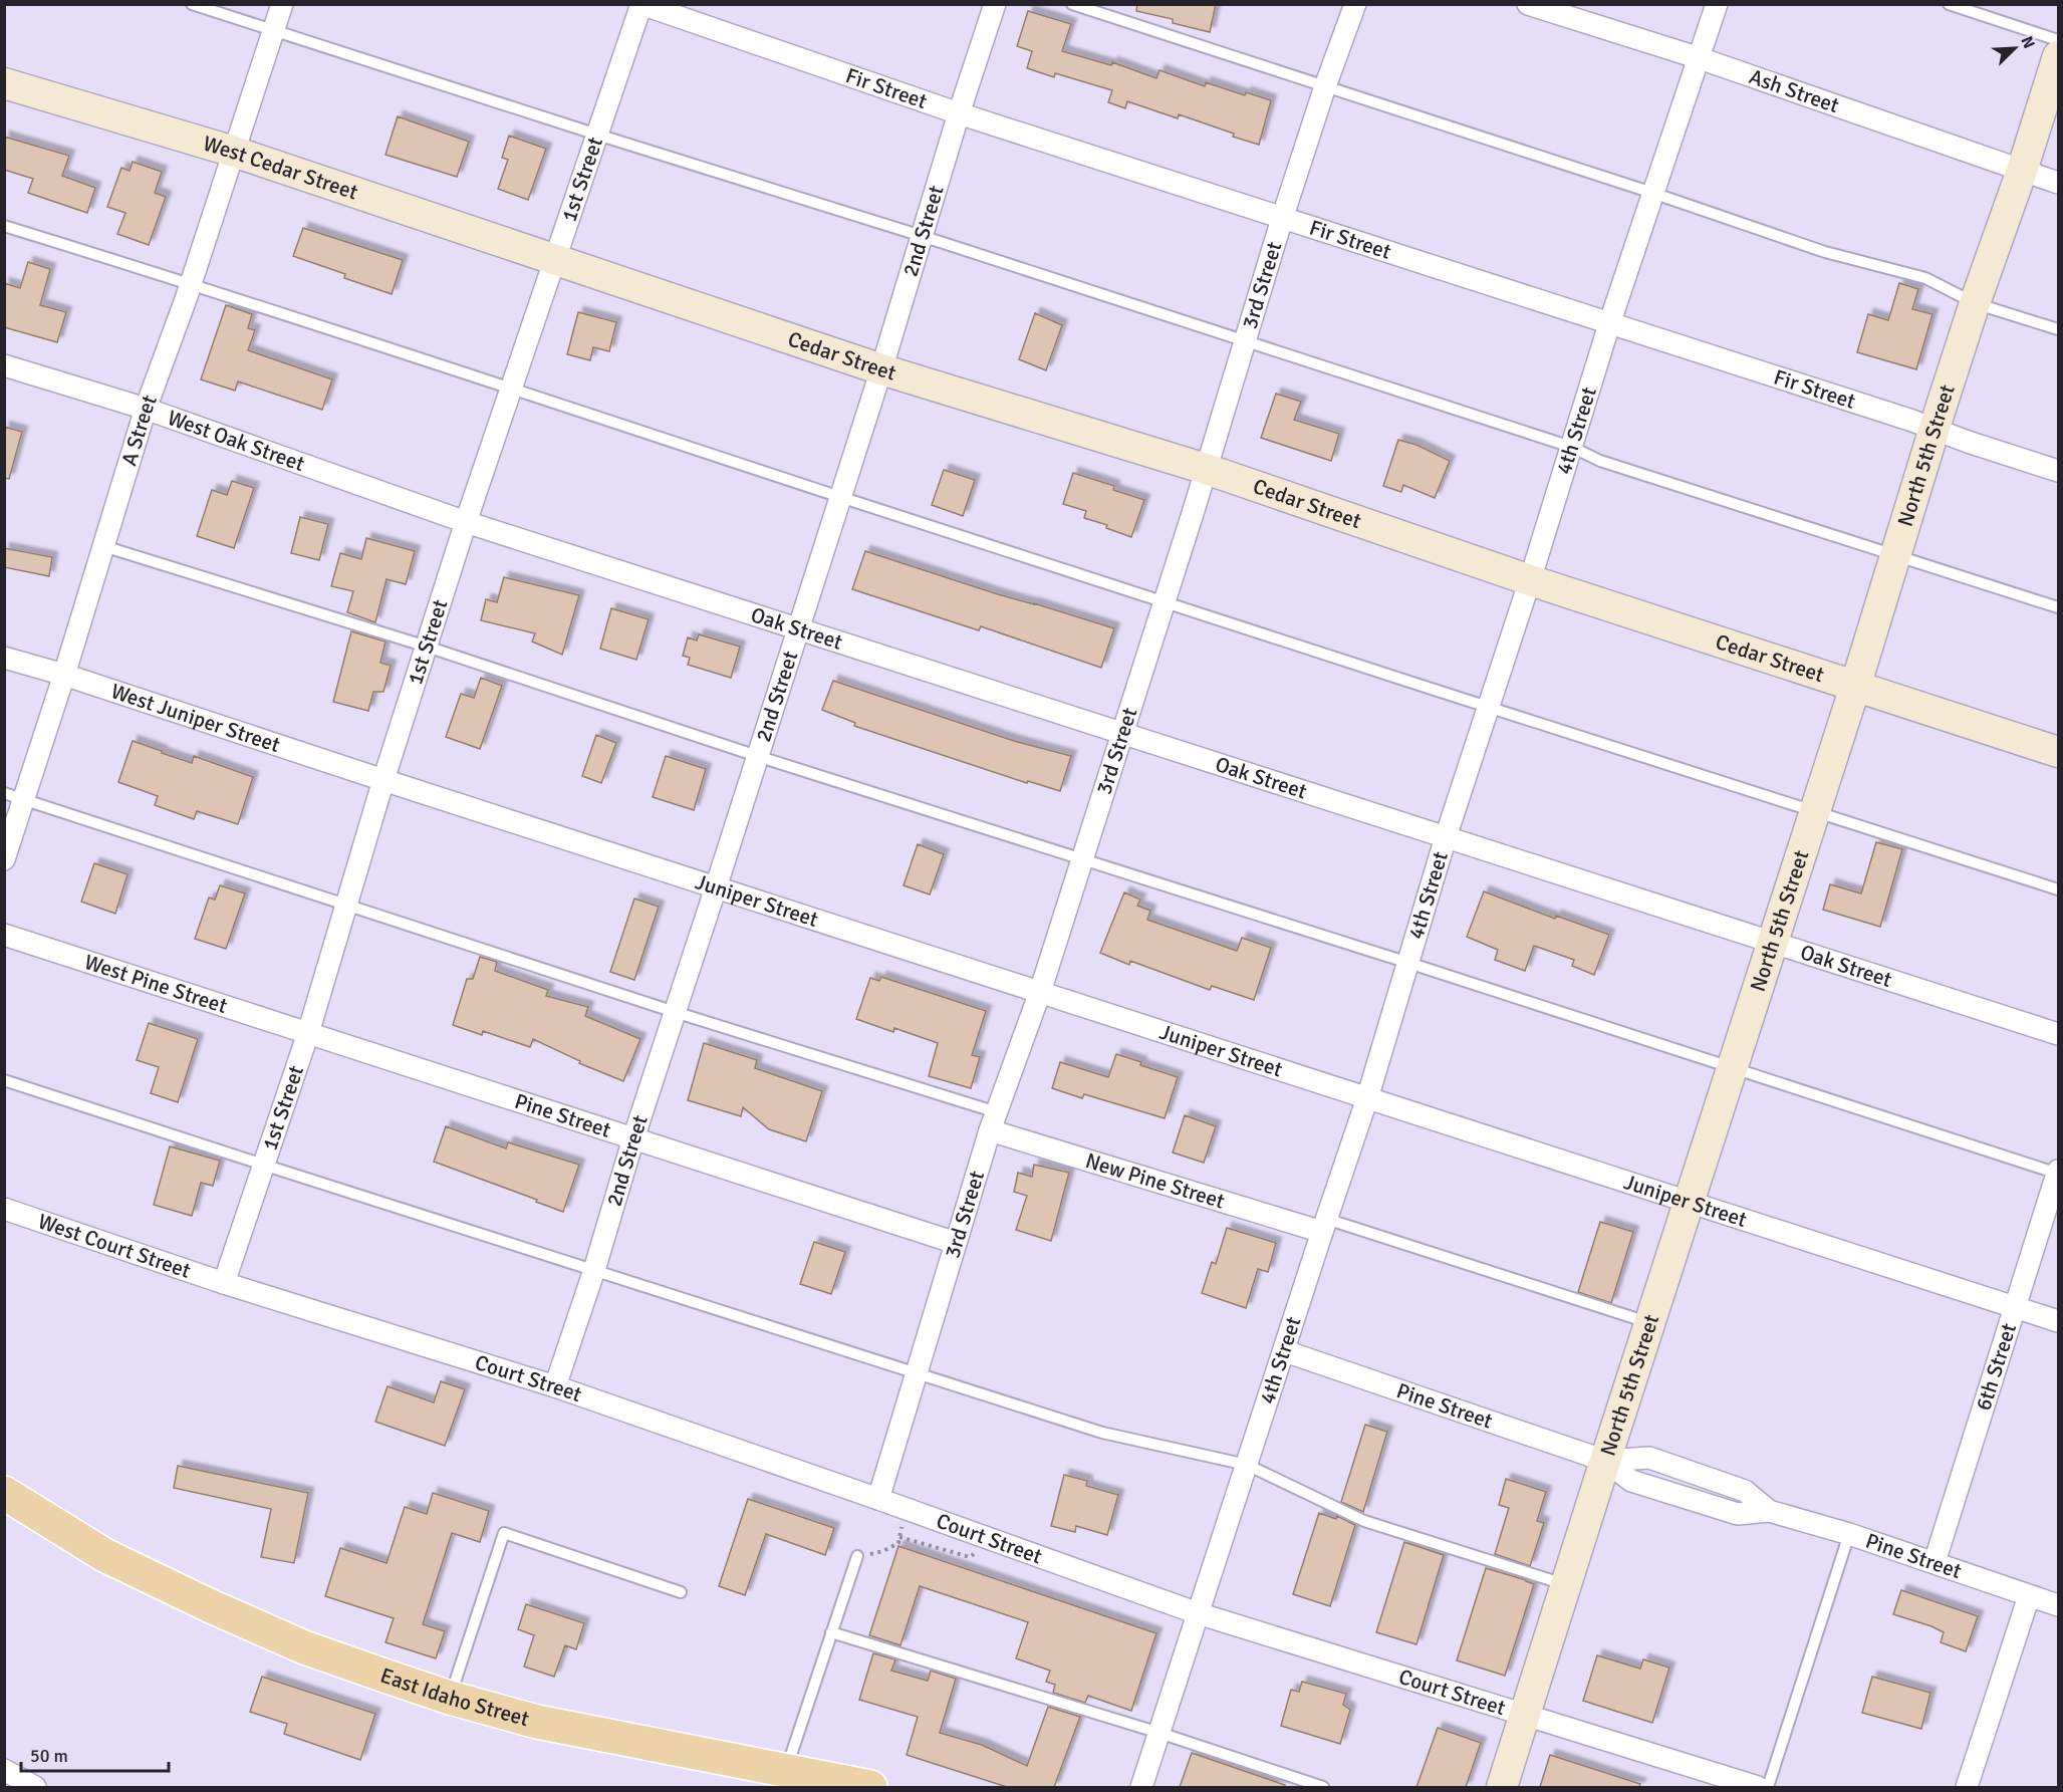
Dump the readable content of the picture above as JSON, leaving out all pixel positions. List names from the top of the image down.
{
  "streets": {
    "main road": ["East Idaho Street"],
    "street": [
      "Fir Street",
      "Ash Street",
      "West Cedar Street",
      "1st Street",
      "2nd Street",
      "3rd Street",
      "Cedar Street",
      "A Street",
      "4th Street",
      "West Oak Street",
      "North 5th Street",
      "Oak Street",
      "West Juniper Street",
      "Juniper Street",
      "West Pine Street",
      "Pine Street",
      "New Pine Street",
      "West Court Street",
      "6th Street",
      "Court Street"
    ]
  },
  "crossings": [
    ["Fir Street", "1st Street"],
    ["Fir Street", "2nd Street"],
    ["Fir Street", "3rd Street"],
    ["Fir Street", "4th Street"],
    ["Fir Street", "North 5th Street"],
    ["Ash Street", "4th Street"],
    ["Ash Street", "North 5th Street"],
    ["West Cedar Street", "1st Street"],
    ["West Cedar Street", "Cedar Street"],
    ["West Cedar Street", "A Street"],
    ["1st Street", "Cedar Street"],
    ["1st Street", "West Oak Street"],
    ["1st Street", "Oak Street"],
    ["1st Street", "West Juniper Street"],
    ["1st Street", "Juniper Street"],
    ["1st Street", "West Pine Street"],
    ["1st Street", "Pine Street"],
    ["1st Street", "West Court Street"],
    ["1st Street", "Court Street"],
    ["2nd Street", "Cedar Street"],
    ["2nd Street", "Oak Street"],
    ["2nd Street", "Juniper Street"],
    ["2nd Street", "Pine Street"],
    ["2nd Street", "Court Street"],
    ["3rd Street", "Cedar Street"],
    ["3rd Street", "Oak Street"],
    ["3rd Street", "Juniper Street"],
    ["3rd Street", "Pine Street"],
    ["3rd Street", "New Pine Street"],
    ["3rd Street", "Court Street"],
    ["Cedar Street", "4th Street"],
    ["Cedar Street", "North 5th Street"],
    ["A Street", "West Oak Street"],
    ["A Street", "West Juniper Street"],
    ["4th Street", "Oak Street"],
    ["4th Street", "Juniper Street"],
    ["4th Street", "Pine Street"],
    ["4th Street", "New Pine Street"],
    ["4th Street", "Court Street"],
    ["West Oak Street", "Oak Street"],
    ["North 5th Street", "Oak Street"],
    ["North 5th Street", "Juniper Street"],
    ["North 5th Street", "Pine Street"],
    ["North 5th Street", "Court Street"],
    ["West Juniper Street", "Juniper Street"],
    ["Juniper Street", "6th Street"],
    ["West Pine Street", "Pine Street"],
    ["Pine Street", "6th Street"],
    ["West Court Street", "Court Street"]
  ],
  "scale_bar": "50 m",
  "north": "top right"
}
